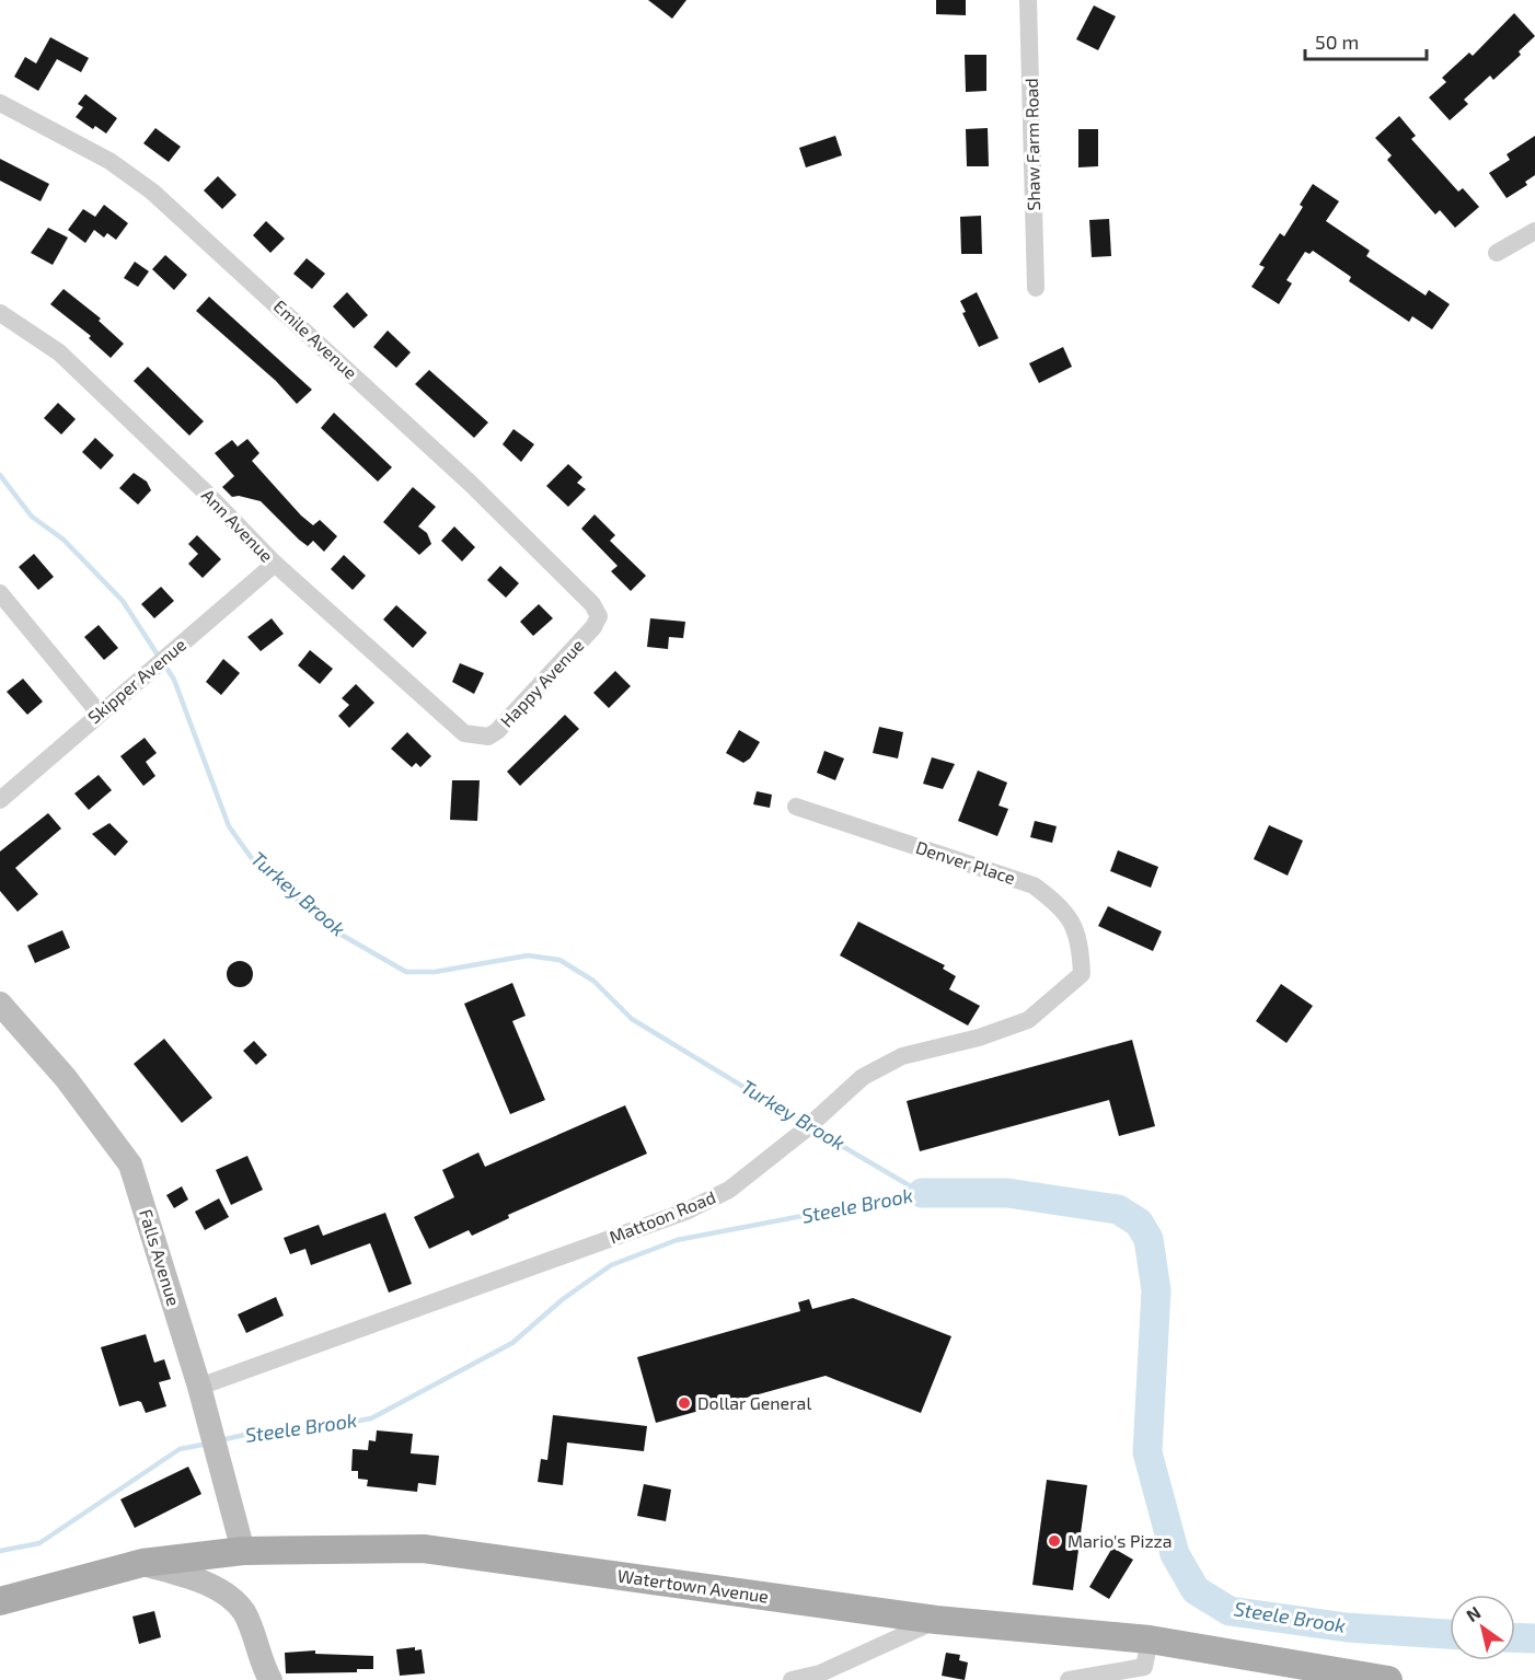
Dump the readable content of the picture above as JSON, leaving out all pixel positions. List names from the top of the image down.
{
  "streets": {
    "main road": ["Falls Avenue", "Watertown Avenue"],
    "street": [
      "Shaw Farm Road",
      "Emile Avenue",
      "Ann Avenue",
      "Skipper Avenue",
      "Happy Avenue",
      "Denver Place",
      "Mattoon Road"
    ]
  },
  "crossings": [
    ["Emile Avenue", "Happy Avenue"],
    ["Ann Avenue", "Skipper Avenue"],
    ["Ann Avenue", "Happy Avenue"],
    ["Denver Place", "Mattoon Road"],
    ["Mattoon Road", "Falls Avenue"],
    ["Falls Avenue", "Watertown Avenue"]
  ],
  "water": ["Turkey Brook", "Steele Brook"],
  "places": ["Dollar General", "Mario's Pizza"],
  "scale_bar": "50 m",
  "north": "top left"
}
